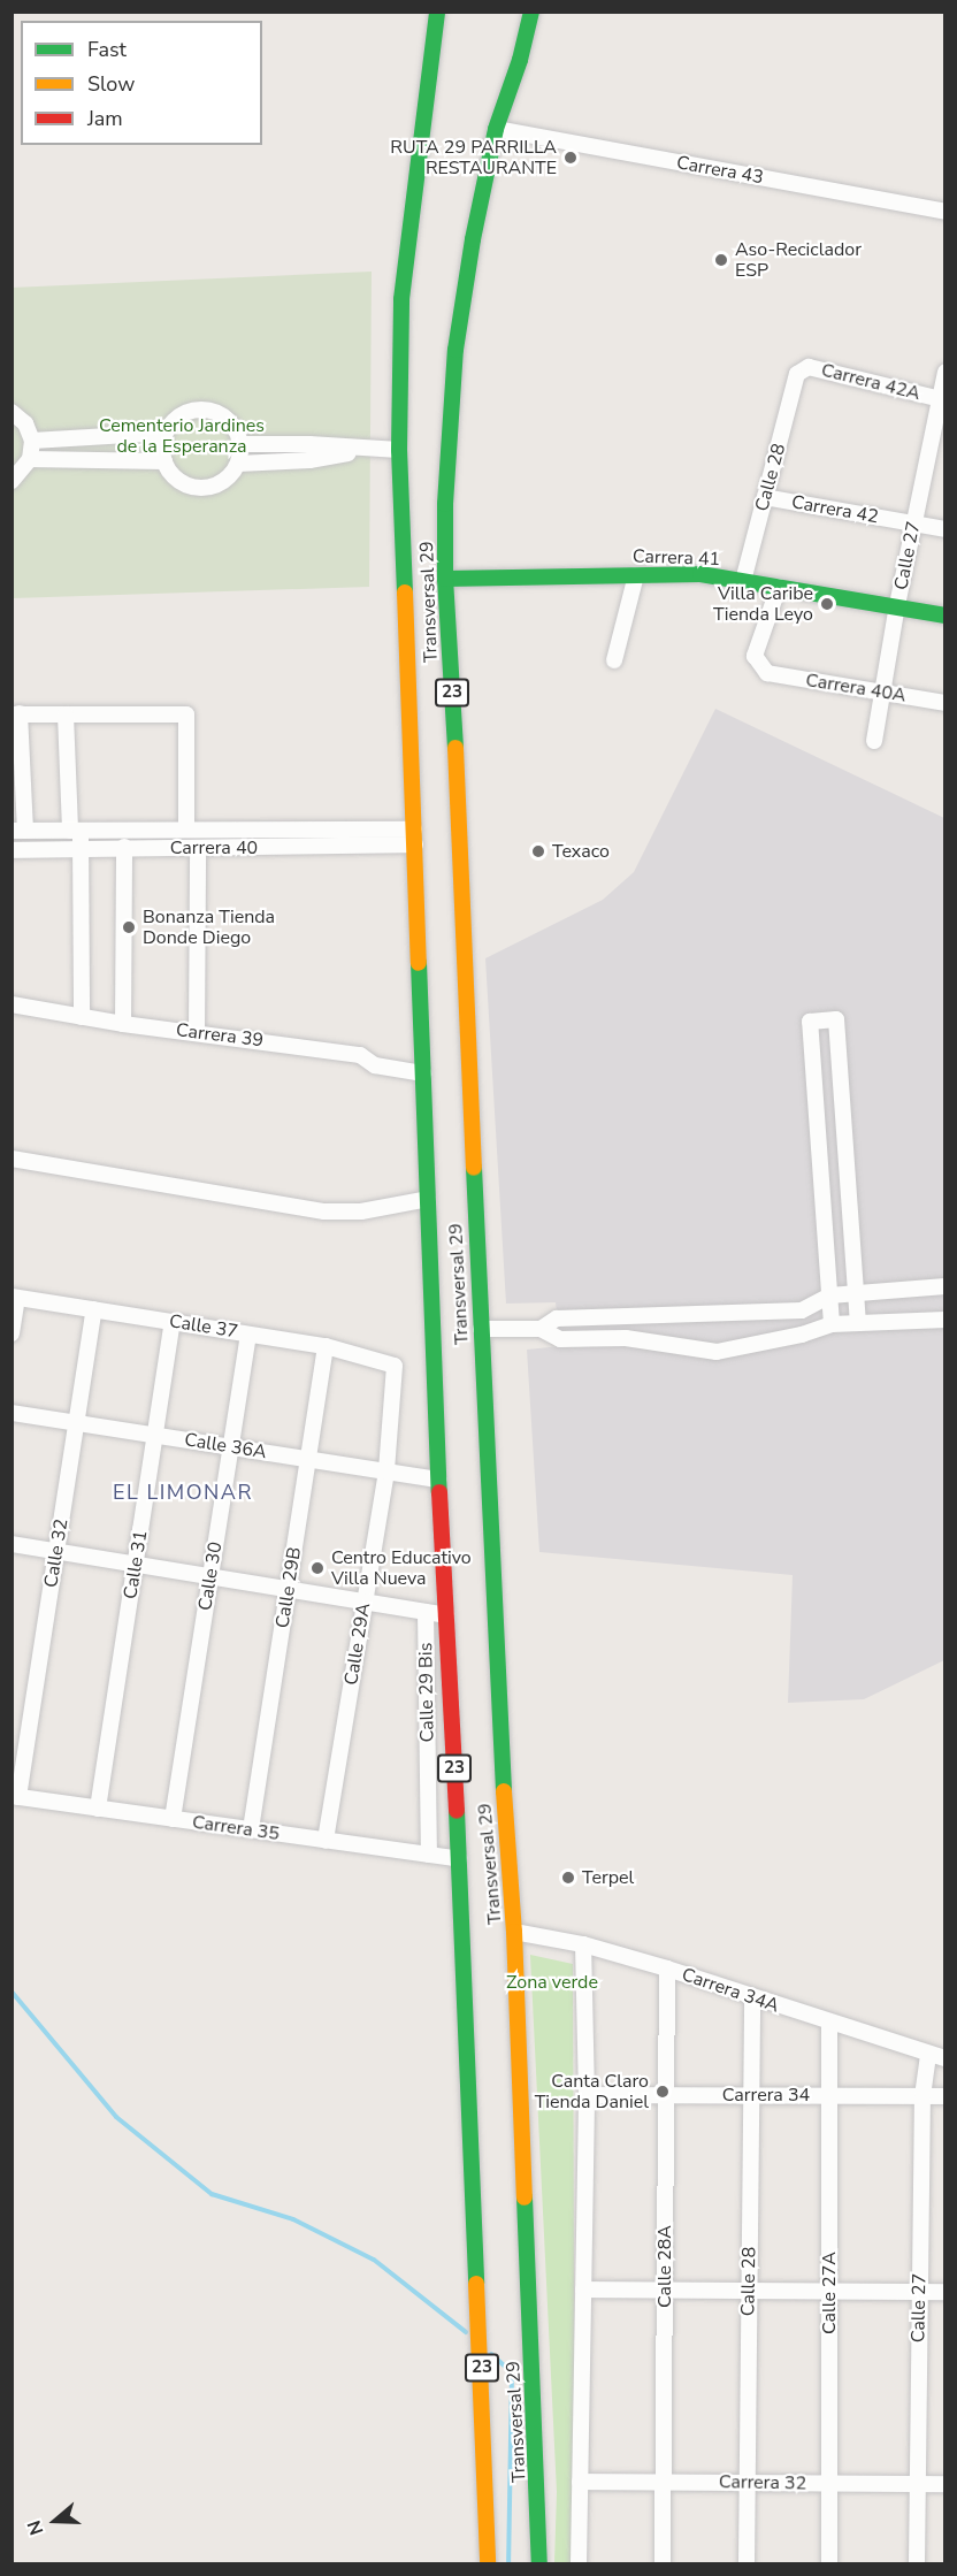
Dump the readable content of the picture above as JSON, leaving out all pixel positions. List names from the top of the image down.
{
  "streets": {
    "main road": ["Carrera 41", "Transversal 29", "23"],
    "street": [
      "Carrera 43",
      "Carrera 42A",
      "Calle 28",
      "Carrera 42",
      "Calle 27",
      "Carrera 40A",
      "Carrera 40",
      "Carrera 39",
      "Calle 37",
      "Calle 36A",
      "Calle 32",
      "Calle 31",
      "Calle 30",
      "Calle 29B",
      "Calle 29A",
      "Calle 29 Bis",
      "Carrera 35",
      "Carrera 34A",
      "Carrera 34",
      "Calle 28A",
      "Calle 27A",
      "Carrera 32"
    ]
  },
  "crossings": [
    ["Carrera 43", "Transversal 29"],
    ["Carrera 42A", "Calle 28"],
    ["Carrera 42A", "Calle 27"],
    ["Calle 28", "Carrera 42"],
    ["Calle 28", "Carrera 41"],
    ["Calle 28", "Carrera 34A"],
    ["Calle 28", "Carrera 34"],
    ["Calle 28", "Carrera 32"],
    ["Carrera 42", "Calle 27"],
    ["Calle 27", "Carrera 41"],
    ["Calle 27", "Carrera 40A"],
    ["Calle 27", "Carrera 34A"],
    ["Calle 27", "Carrera 34"],
    ["Calle 27", "Carrera 32"],
    ["Carrera 41", "Transversal 29"],
    ["Carrera 41", "Carrera 40A"],
    ["Transversal 29", "Carrera 40"],
    ["Transversal 29", "Carrera 39"],
    ["Transversal 29", "Calle 36A"],
    ["Transversal 29", "Carrera 35"],
    ["Transversal 29", "Carrera 34A"],
    ["Calle 37", "Calle 32"],
    ["Calle 37", "Calle 31"],
    ["Calle 37", "Calle 30"],
    ["Calle 37", "Calle 29B"],
    ["Calle 37", "Calle 29A"],
    ["Calle 36A", "Calle 32"],
    ["Calle 36A", "Calle 31"],
    ["Calle 36A", "Calle 30"],
    ["Calle 36A", "Calle 29B"],
    ["Calle 36A", "Calle 29A"],
    ["Calle 32", "Carrera 35"],
    ["Calle 31", "Carrera 35"],
    ["Calle 30", "Carrera 35"],
    ["Calle 29B", "Carrera 35"],
    ["Calle 29A", "Carrera 35"],
    ["Calle 29 Bis", "Carrera 35"],
    ["Carrera 34A", "Calle 28A"],
    ["Carrera 34A", "Calle 27A"],
    ["Carrera 34", "Calle 28A"],
    ["Carrera 34", "Calle 27A"],
    ["Calle 28A", "Carrera 32"],
    ["Calle 27A", "Carrera 32"]
  ],
  "districts": ["EL LIMONAR"],
  "parks": ["Cementerio Jardines de la Esperanza", "Zona verde"],
  "places": [
    "RUTA 29 PARRILLA RESTAURANTE",
    "Aso-Reciclador ESP",
    "Villa Caribe Tienda Leyo",
    "Texaco",
    "Bonanza Tienda Donde Diego",
    "Centro Educativo Villa Nueva",
    "Terpel",
    "Canta Claro Tienda Daniel"
  ],
  "legend": ["Fast", "Slow", "Jam"],
  "north": "left"
}
